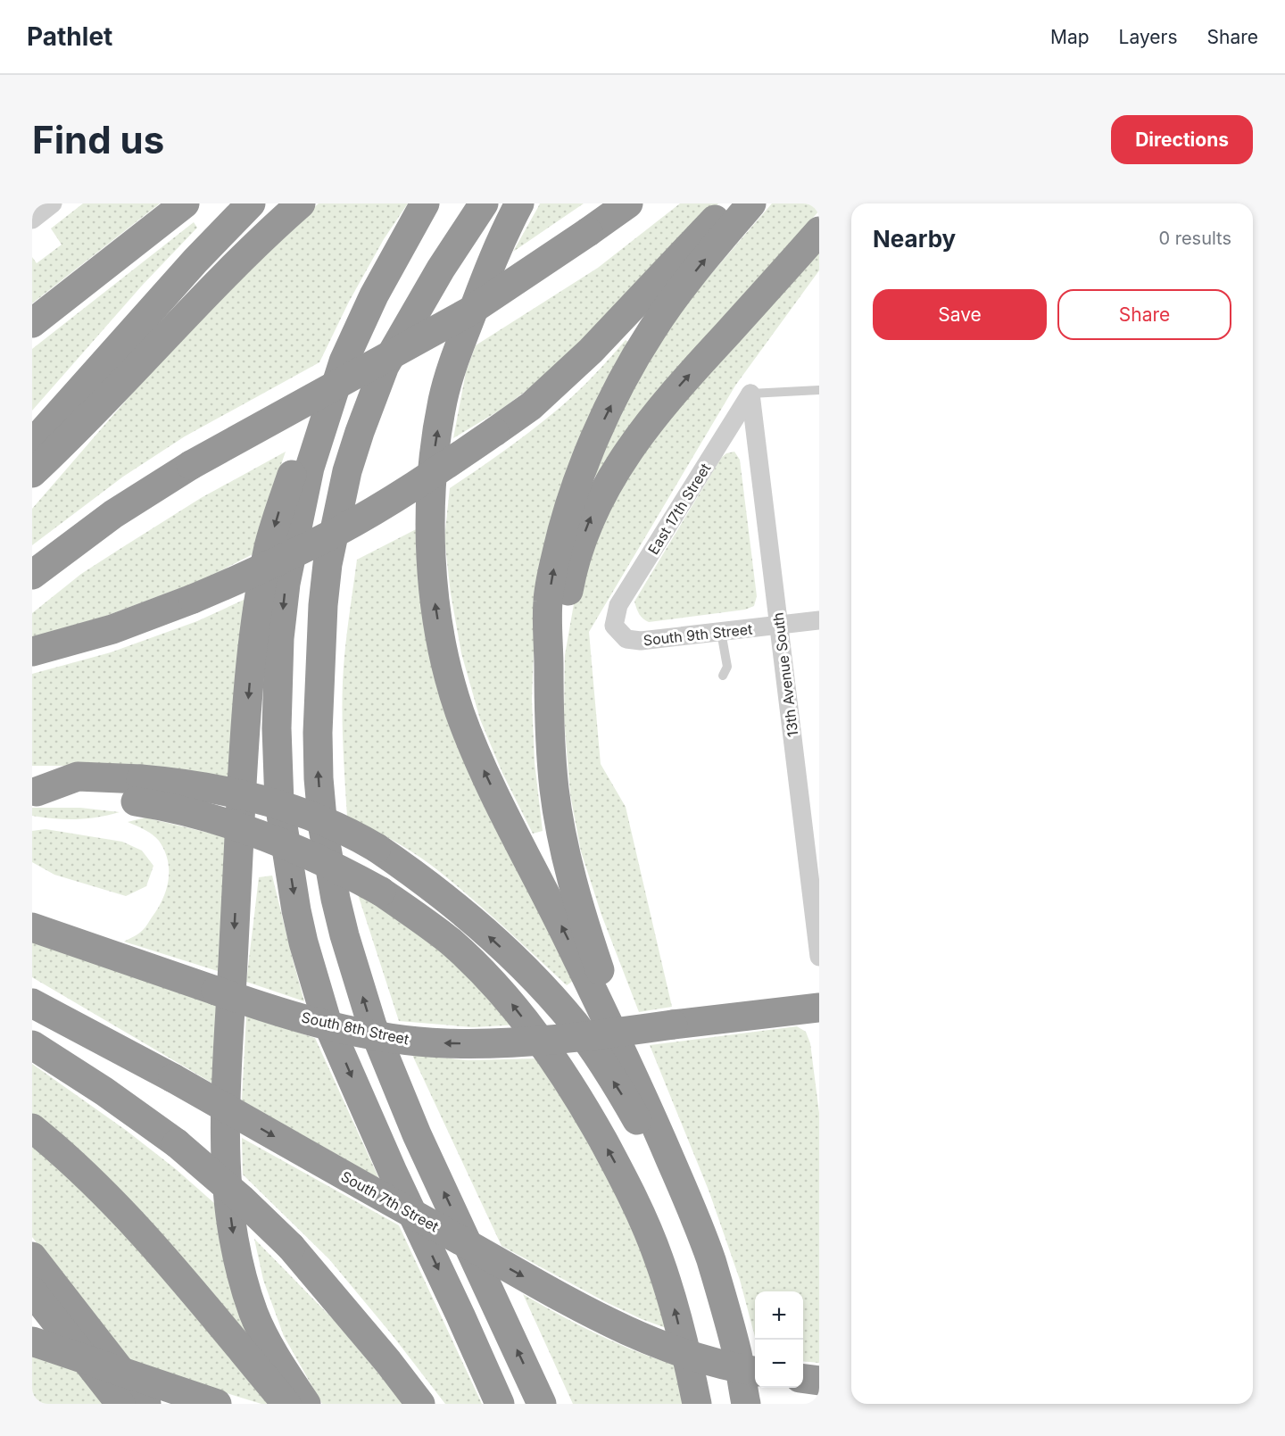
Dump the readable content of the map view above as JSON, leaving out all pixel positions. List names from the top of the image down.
{
  "streets": {
    "highway": ["South 8th Street", "South 7th Street"],
    "street": ["East 17th Street", "South 9th Street", "13th Avenue South"]
  },
  "crossings": [
    ["East 17th Street", "South 9th Street"],
    ["East 17th Street", "13th Avenue South"],
    ["South 9th Street", "13th Avenue South"]
  ],
  "one_way": ["South 8th Street"],
  "page": {
    "header": "Pathlet",
    "nav": ["Map", "Layers", "Share"],
    "buttons": [
      "Directions",
      ["Save", "Share"]
    ],
    "title": "Find us",
    "heading": ["Nearby", "0 results"],
    "map_buttons": ["+", "−"]
  }
}
